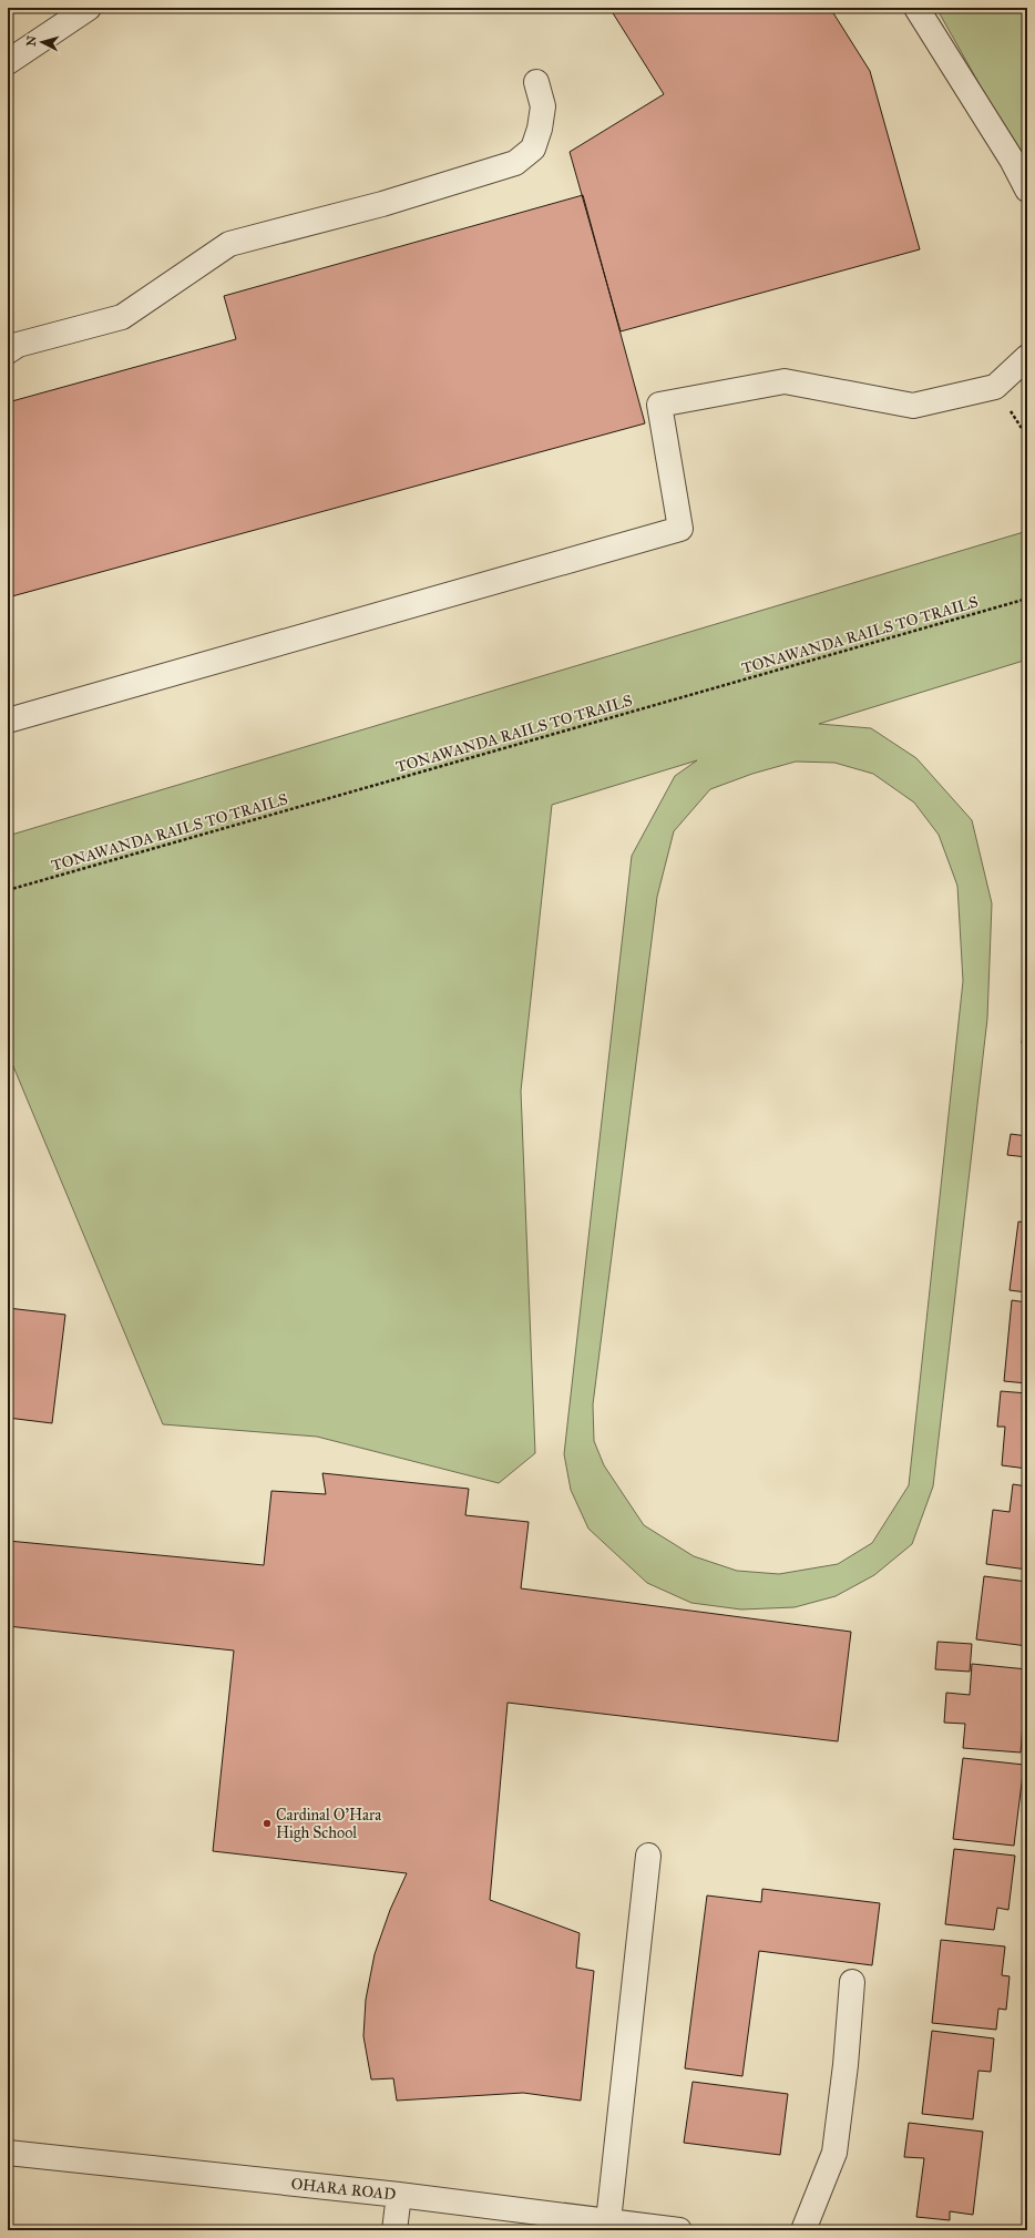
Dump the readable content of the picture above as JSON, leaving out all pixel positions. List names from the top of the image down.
{
  "streets": {
    "street": ["OHARA ROAD"],
    "path": ["TONAWANDA RAILS TO TRAILS"]
  },
  "places": ["Cardinal O'Hara High School"],
  "north": "left"
}
